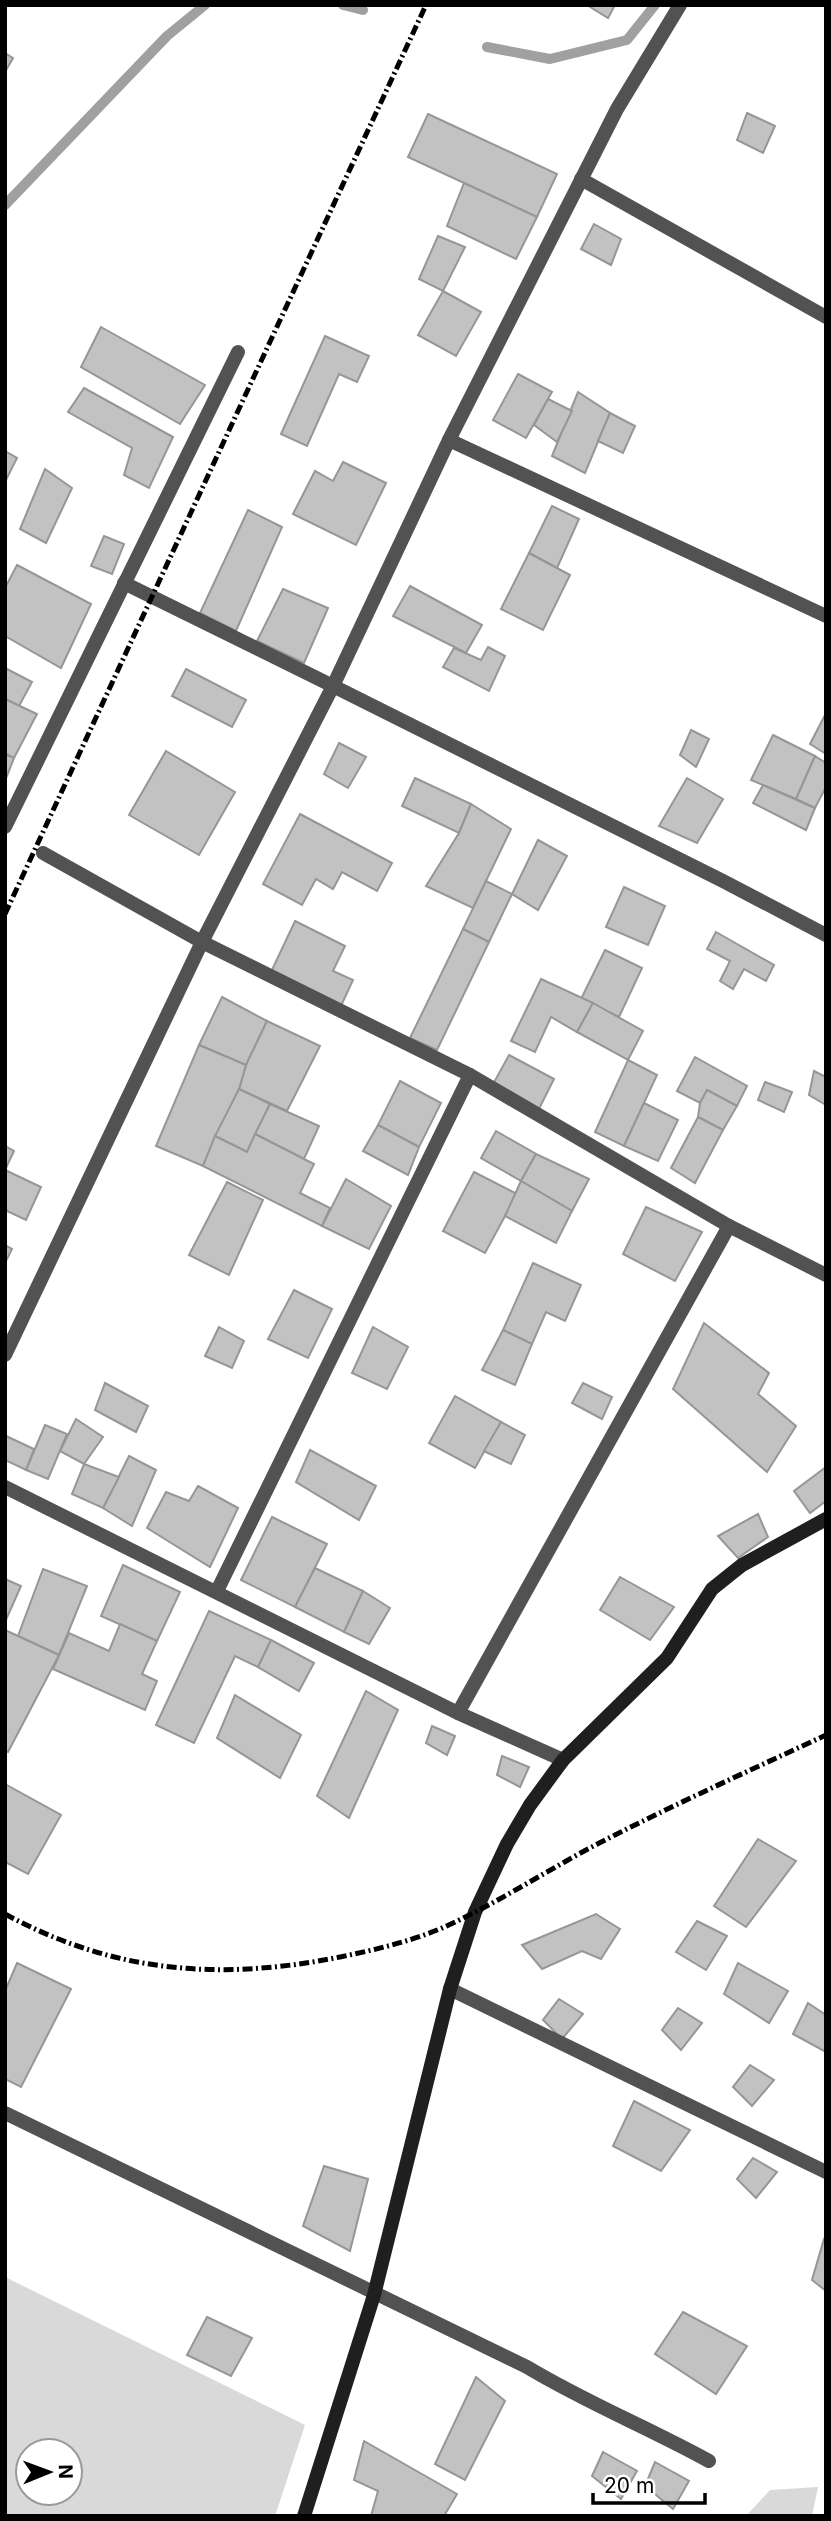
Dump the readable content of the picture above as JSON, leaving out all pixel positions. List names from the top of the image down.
{
  "scale_bar": "20 m",
  "north": "right"
}
